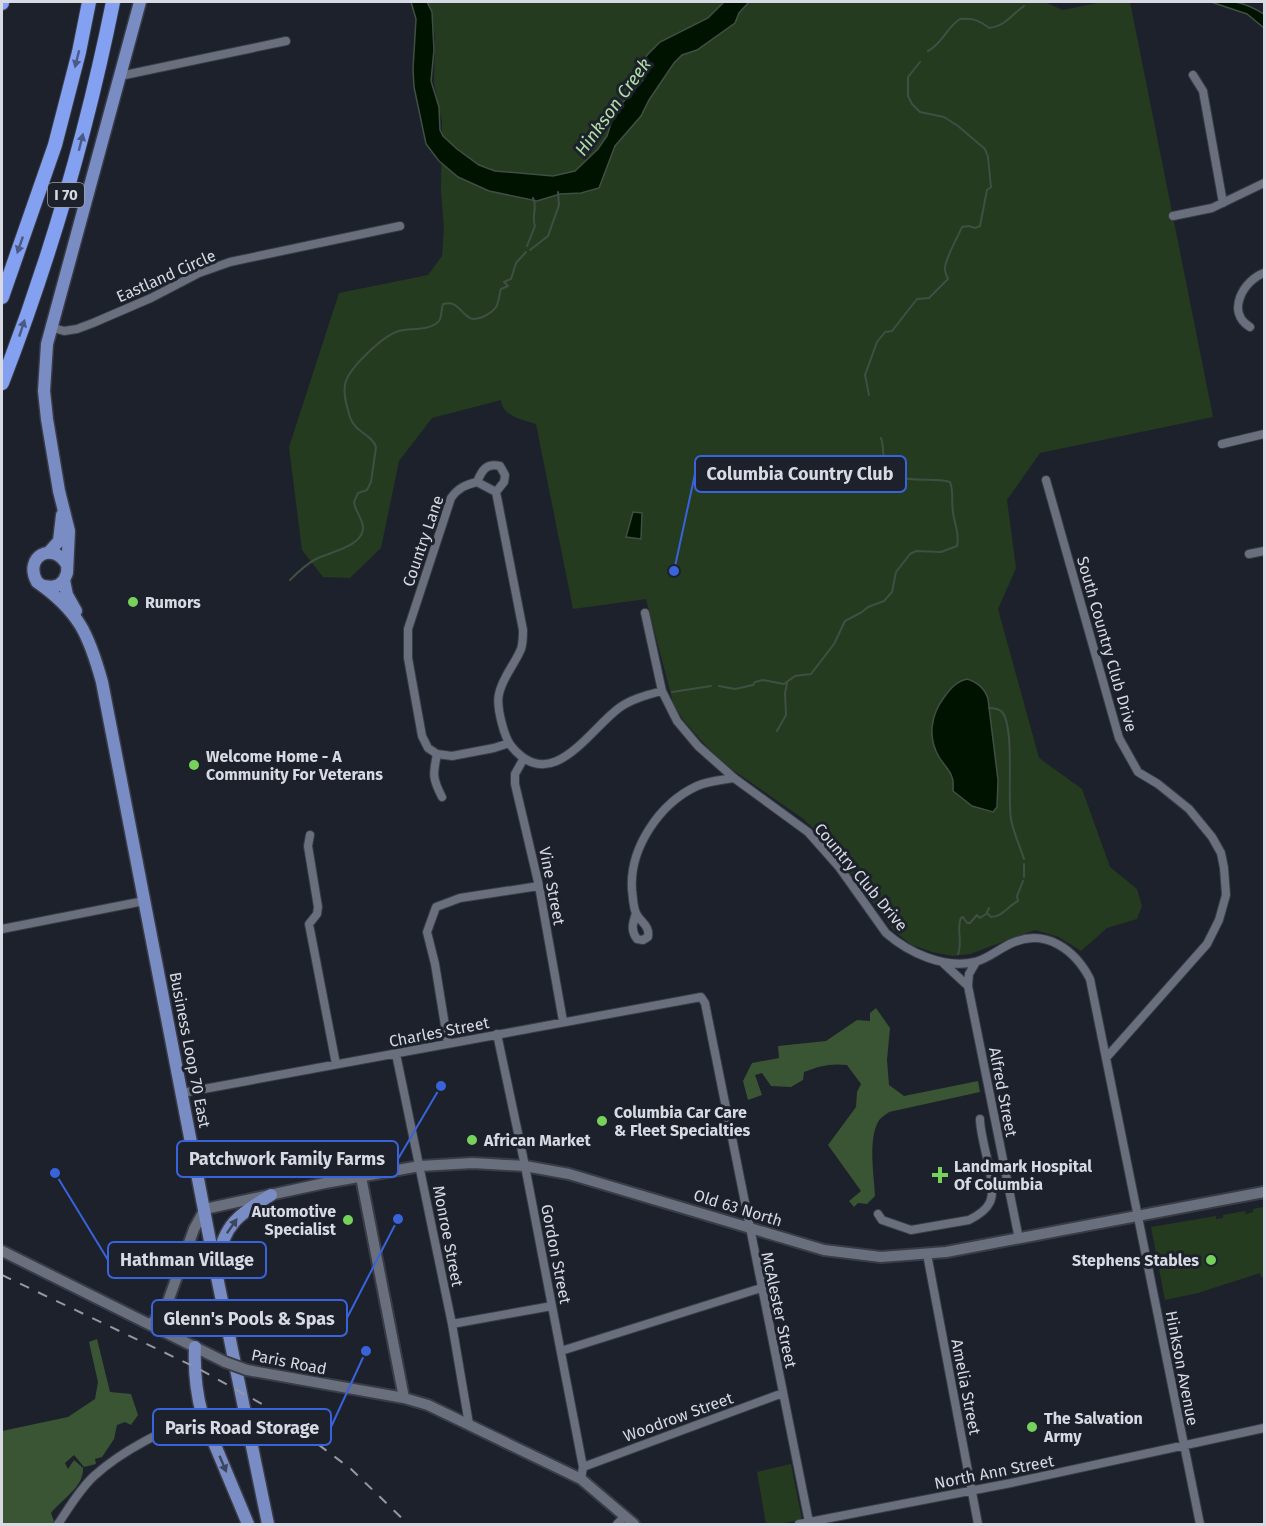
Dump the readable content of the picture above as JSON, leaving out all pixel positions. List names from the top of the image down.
{
  "streets": {
    "highway": ["I 70"],
    "main road": ["Business Loop 70 East", "Old 63 North", "Paris Road"],
    "street": [
      "Eastland Circle",
      "Country Lane",
      "South Country Club Drive",
      "Country Club Drive",
      "Vine Street",
      "Charles Street",
      "Alfred Street",
      "Monroe Street",
      "Gordon Street",
      "McAlester Street",
      "Hinkson Avenue",
      "Amelia Street",
      "Woodrow Street",
      "North Ann Street"
    ]
  },
  "crossings": [
    ["Country Club Drive", "Alfred Street"],
    ["Vine Street", "Charles Street"],
    ["Charles Street", "Business Loop 70 East"],
    ["Charles Street", "Monroe Street"],
    ["Charles Street", "Gordon Street"],
    ["Charles Street", "McAlester Street"],
    ["Business Loop 70 East", "Old 63 North"],
    ["Alfred Street", "Old 63 North"],
    ["Old 63 North", "Monroe Street"],
    ["Old 63 North", "Gordon Street"],
    ["Old 63 North", "McAlester Street"],
    ["Old 63 North", "Hinkson Avenue"],
    ["Old 63 North", "Amelia Street"],
    ["Monroe Street", "Paris Road"],
    ["Gordon Street", "Paris Road"],
    ["Gordon Street", "Woodrow Street"],
    ["McAlester Street", "Woodrow Street"],
    ["McAlester Street", "North Ann Street"],
    ["Hinkson Avenue", "North Ann Street"],
    ["Amelia Street", "North Ann Street"]
  ],
  "water": ["Hinkson Creek"],
  "places": {
    "other": [
      "Columbia Country Club",
      "Rumors",
      "Welcome Home - A Community For Veterans",
      "Patchwork Family Farms",
      "Columbia Car Care & Fleet Specialties",
      "African Market",
      "Hathman Village",
      "Glenn's Pools & Spas",
      "Automotive Specialist",
      "Stephens Stables",
      "Paris Road Storage",
      "The Salvation Army"
    ],
    "health": ["Landmark Hospital Of Columbia"]
  }
}
